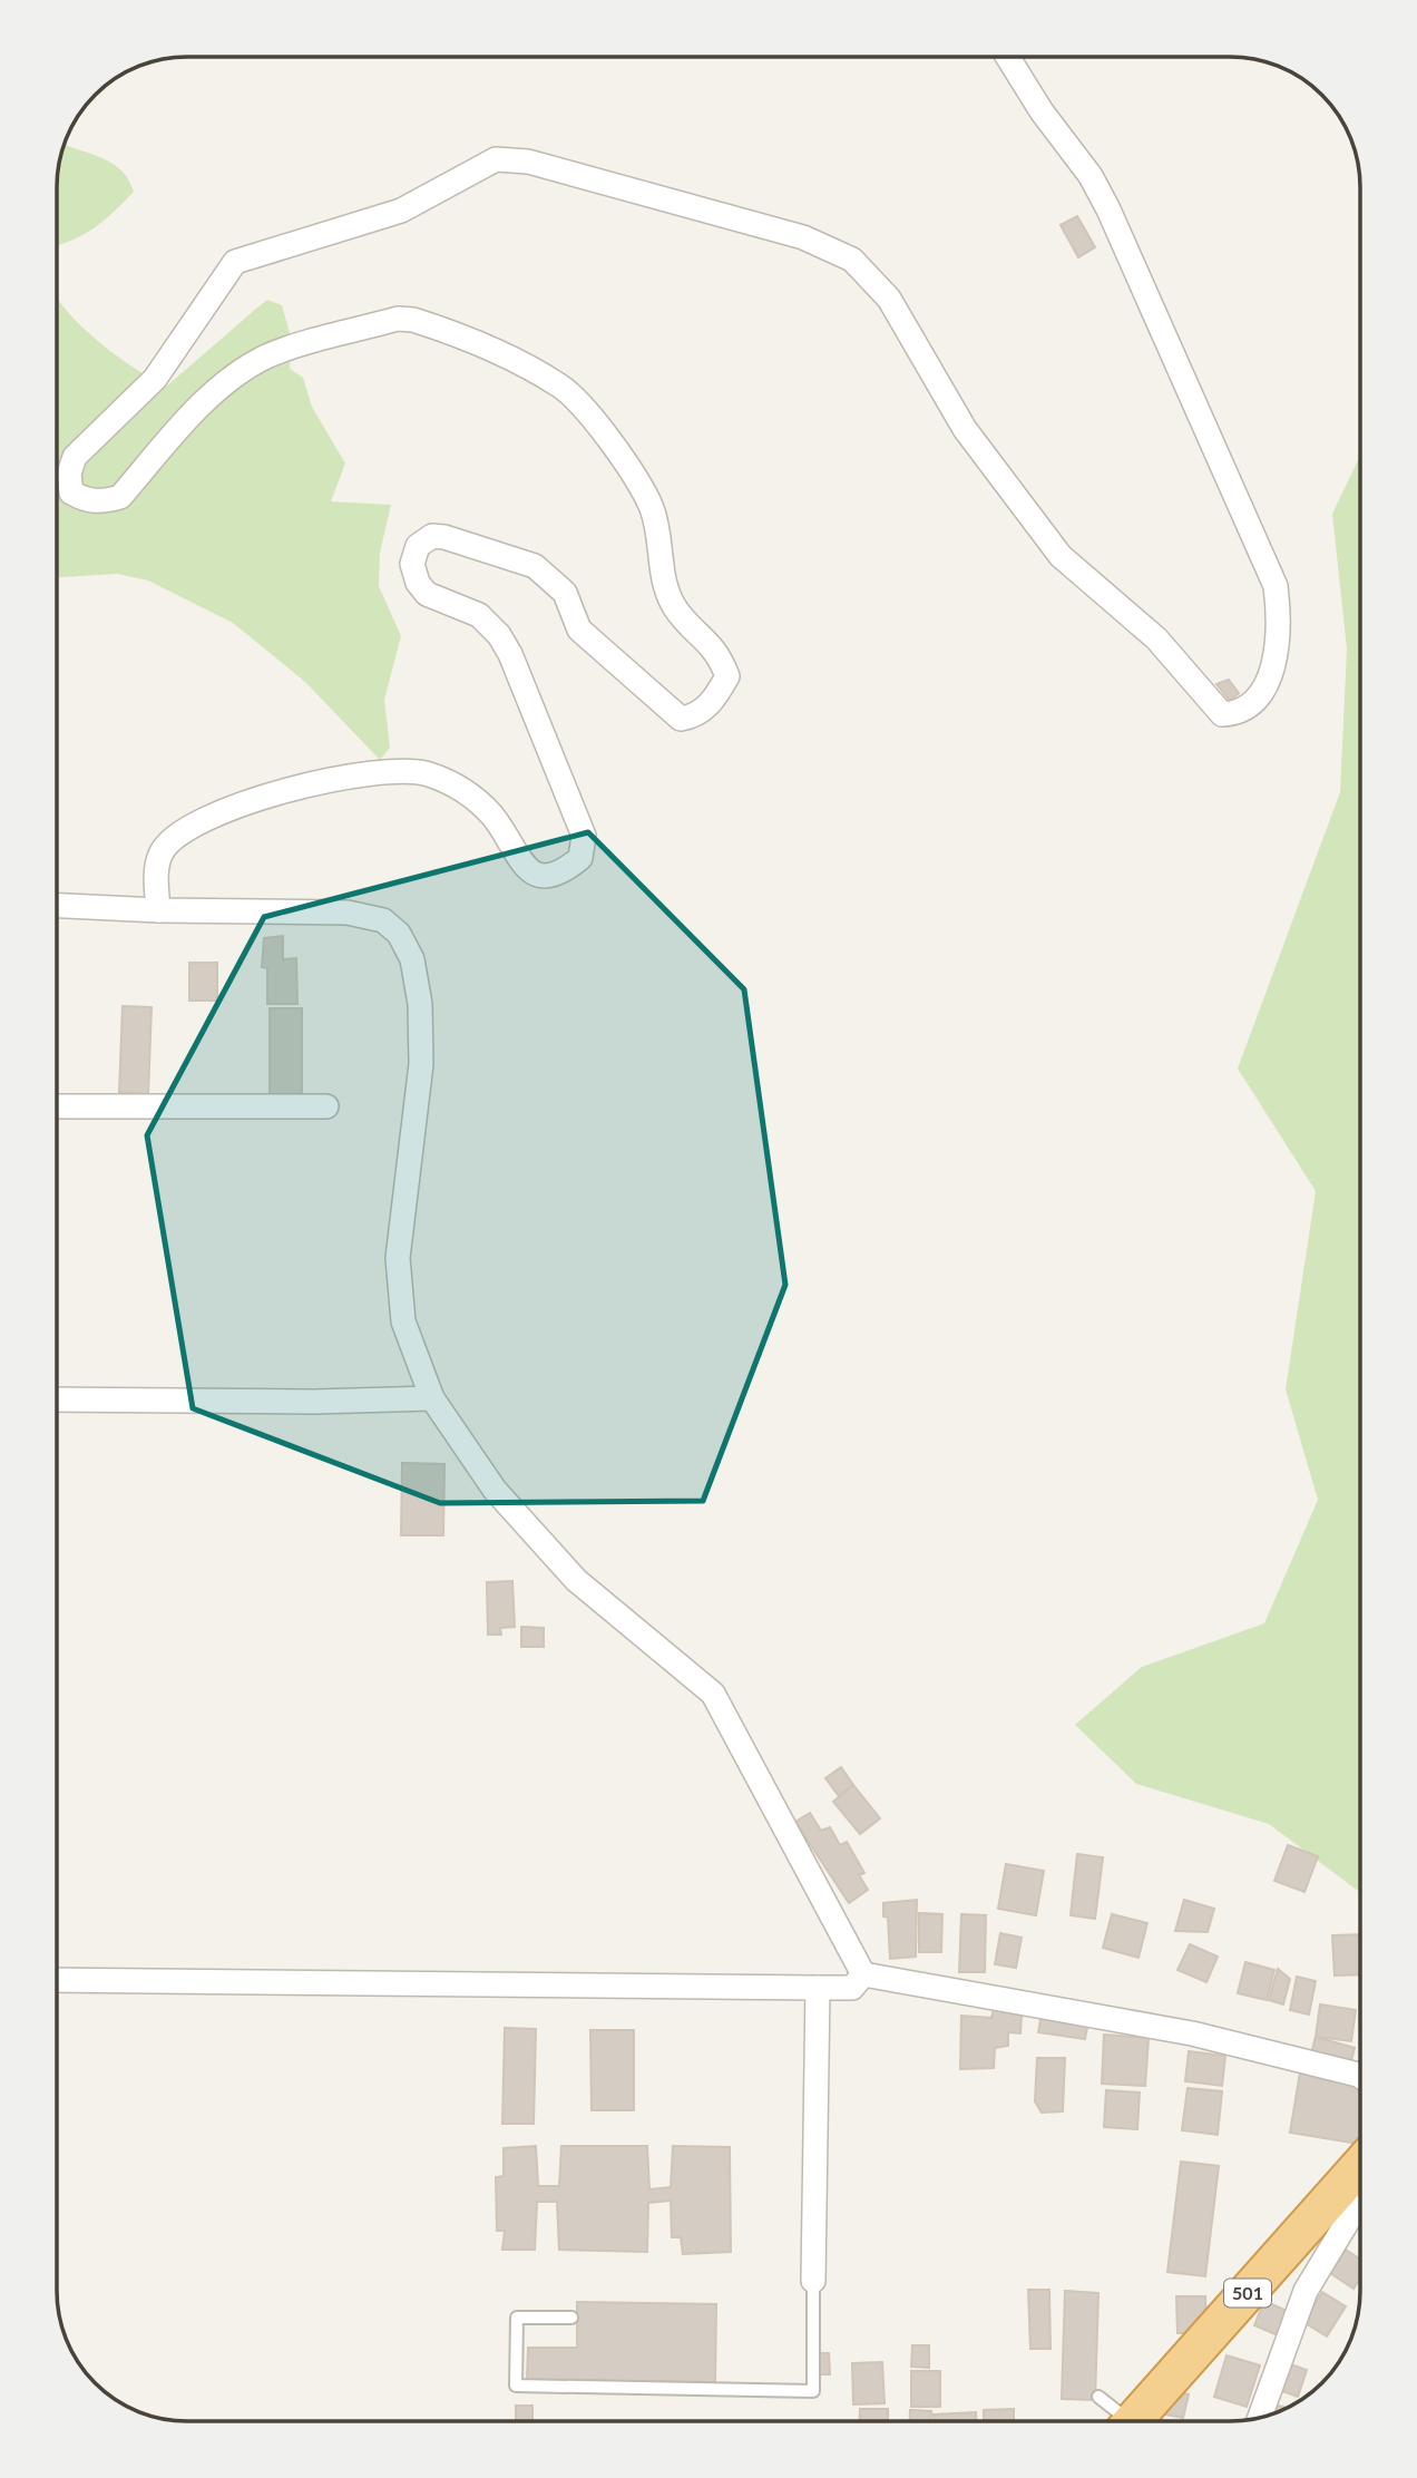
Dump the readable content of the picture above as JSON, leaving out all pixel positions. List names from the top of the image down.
{
  "streets": {
    "highway": ["501"]
  }
}
